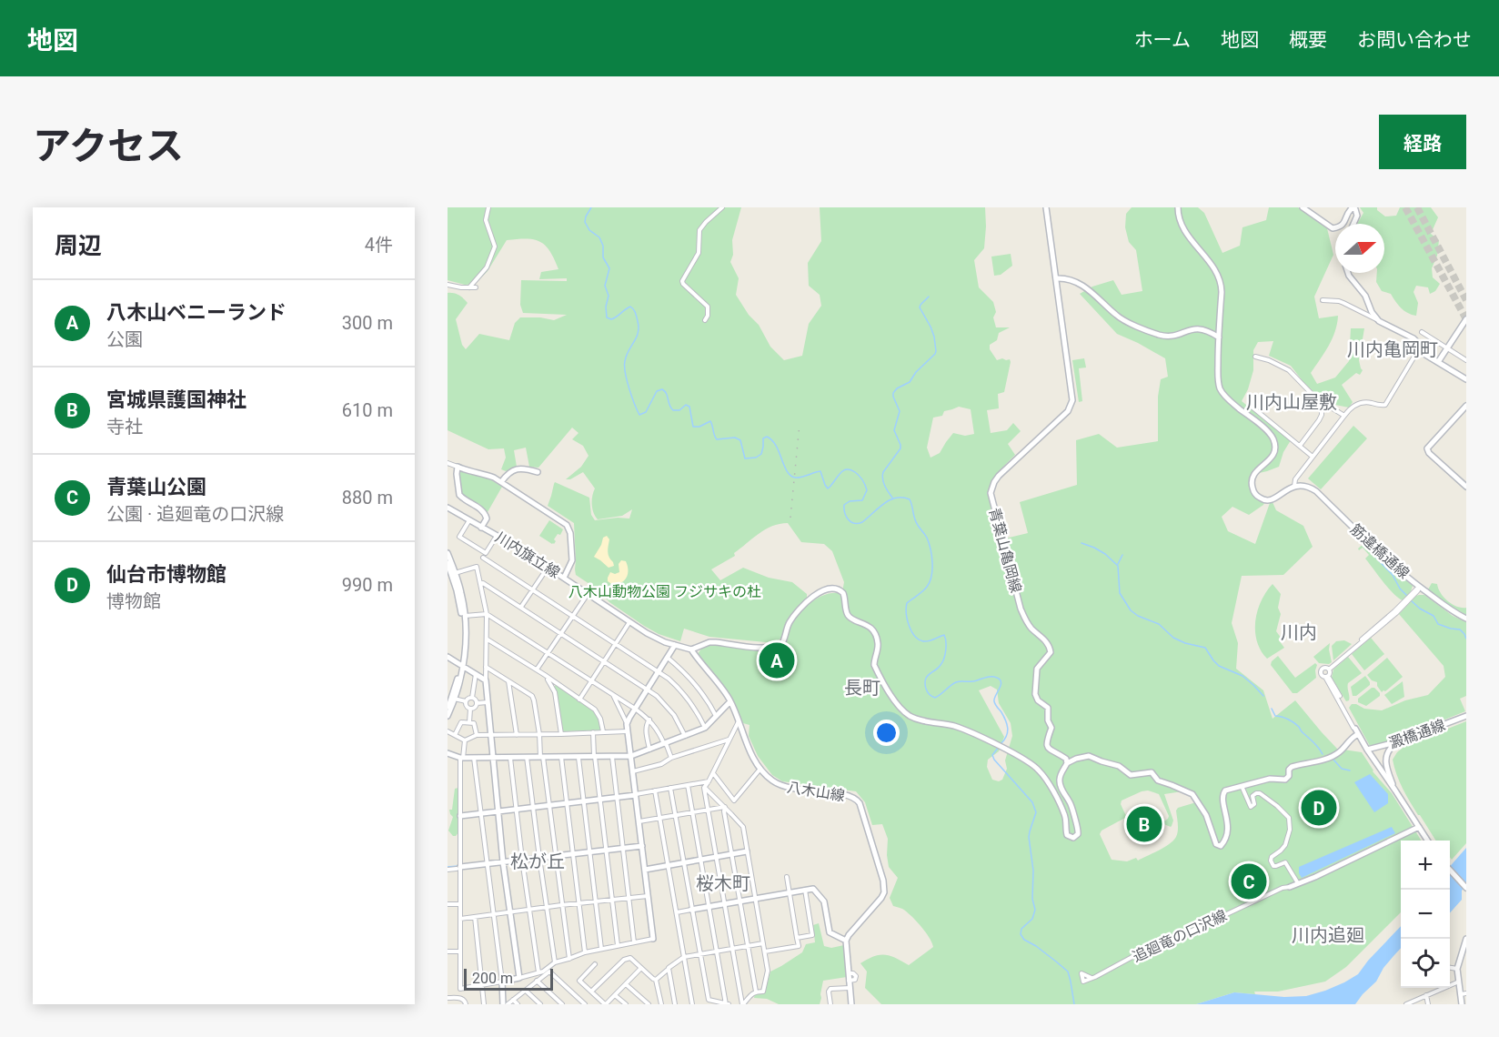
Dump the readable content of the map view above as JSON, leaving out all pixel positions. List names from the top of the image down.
{
  "streets": {
    "street": [
      "青葉山亀岡線",
      "筋違橋通線",
      "川内旗立線",
      "澱橋通線",
      "八木山線",
      "追廻竜の口沢線"
    ]
  },
  "crossings": [
    ["川内旗立線", "八木山線"]
  ],
  "districts": [
    "川内亀岡町",
    "川内山屋敷",
    "川内",
    "長町",
    "松が丘",
    "桜木町",
    "川内追廻"
  ],
  "parks": ["八木山動物公園 フジサキの杜"],
  "scale_bar": "200 m",
  "north": "right",
  "page": {
    "header": "地図",
    "nav": [
      "ホーム",
      "地図",
      "概要",
      "お問い合わせ"
    ],
    "title": "アクセス",
    "buttons": "経路",
    "heading": ["周辺", "4件"],
    "list": [
      {
        "mark": "A",
        "name": "八木山ベニーランド",
        "note": "公園",
        "value": "300 m"
      },
      {
        "mark": "B",
        "name": "宮城県護国神社",
        "note": "寺社",
        "value": "610 m"
      },
      {
        "mark": "C",
        "name": "青葉山公園",
        "note": "公園 · 追廻竜の口沢線",
        "value": "880 m"
      },
      {
        "mark": "D",
        "name": "仙台市博物館",
        "note": "博物館",
        "value": "990 m"
      }
    ],
    "pins": [
      "A",
      "D",
      "B",
      "C"
    ],
    "map_buttons": ["+", "−"],
    "scale": "200 m"
  }
}
